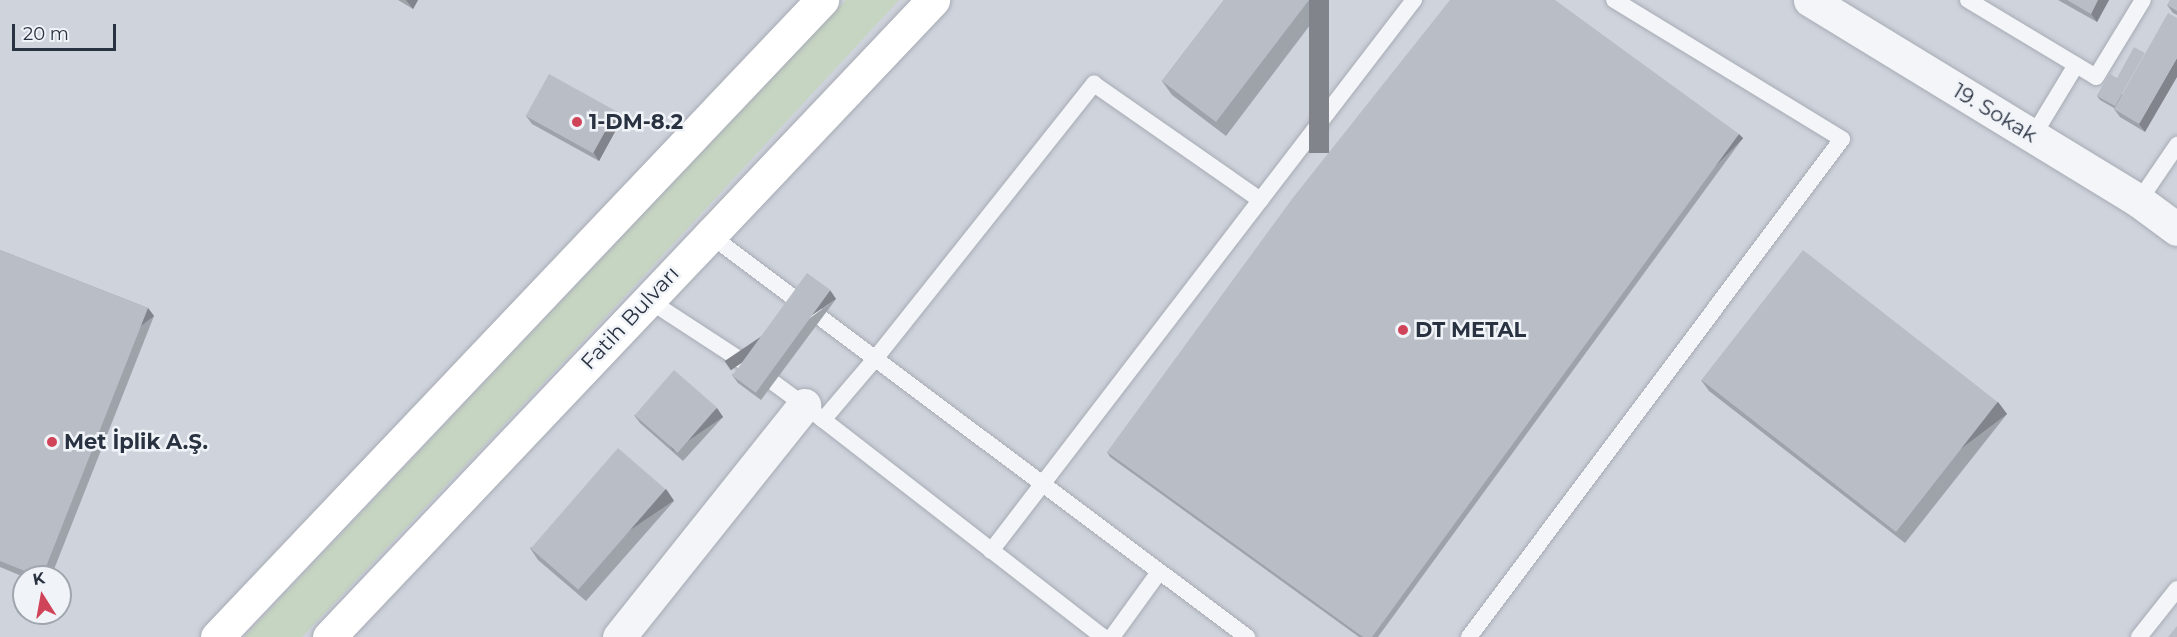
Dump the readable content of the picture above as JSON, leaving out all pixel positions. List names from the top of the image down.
{
  "streets": {
    "main road": ["Fatih Bulvarı"],
    "street": ["19. Sokak"]
  },
  "places": ["1-DM-8.2", "DT METAL", "Met İplik A.Ş."],
  "scale_bar": "20 m",
  "north": "top"
}
